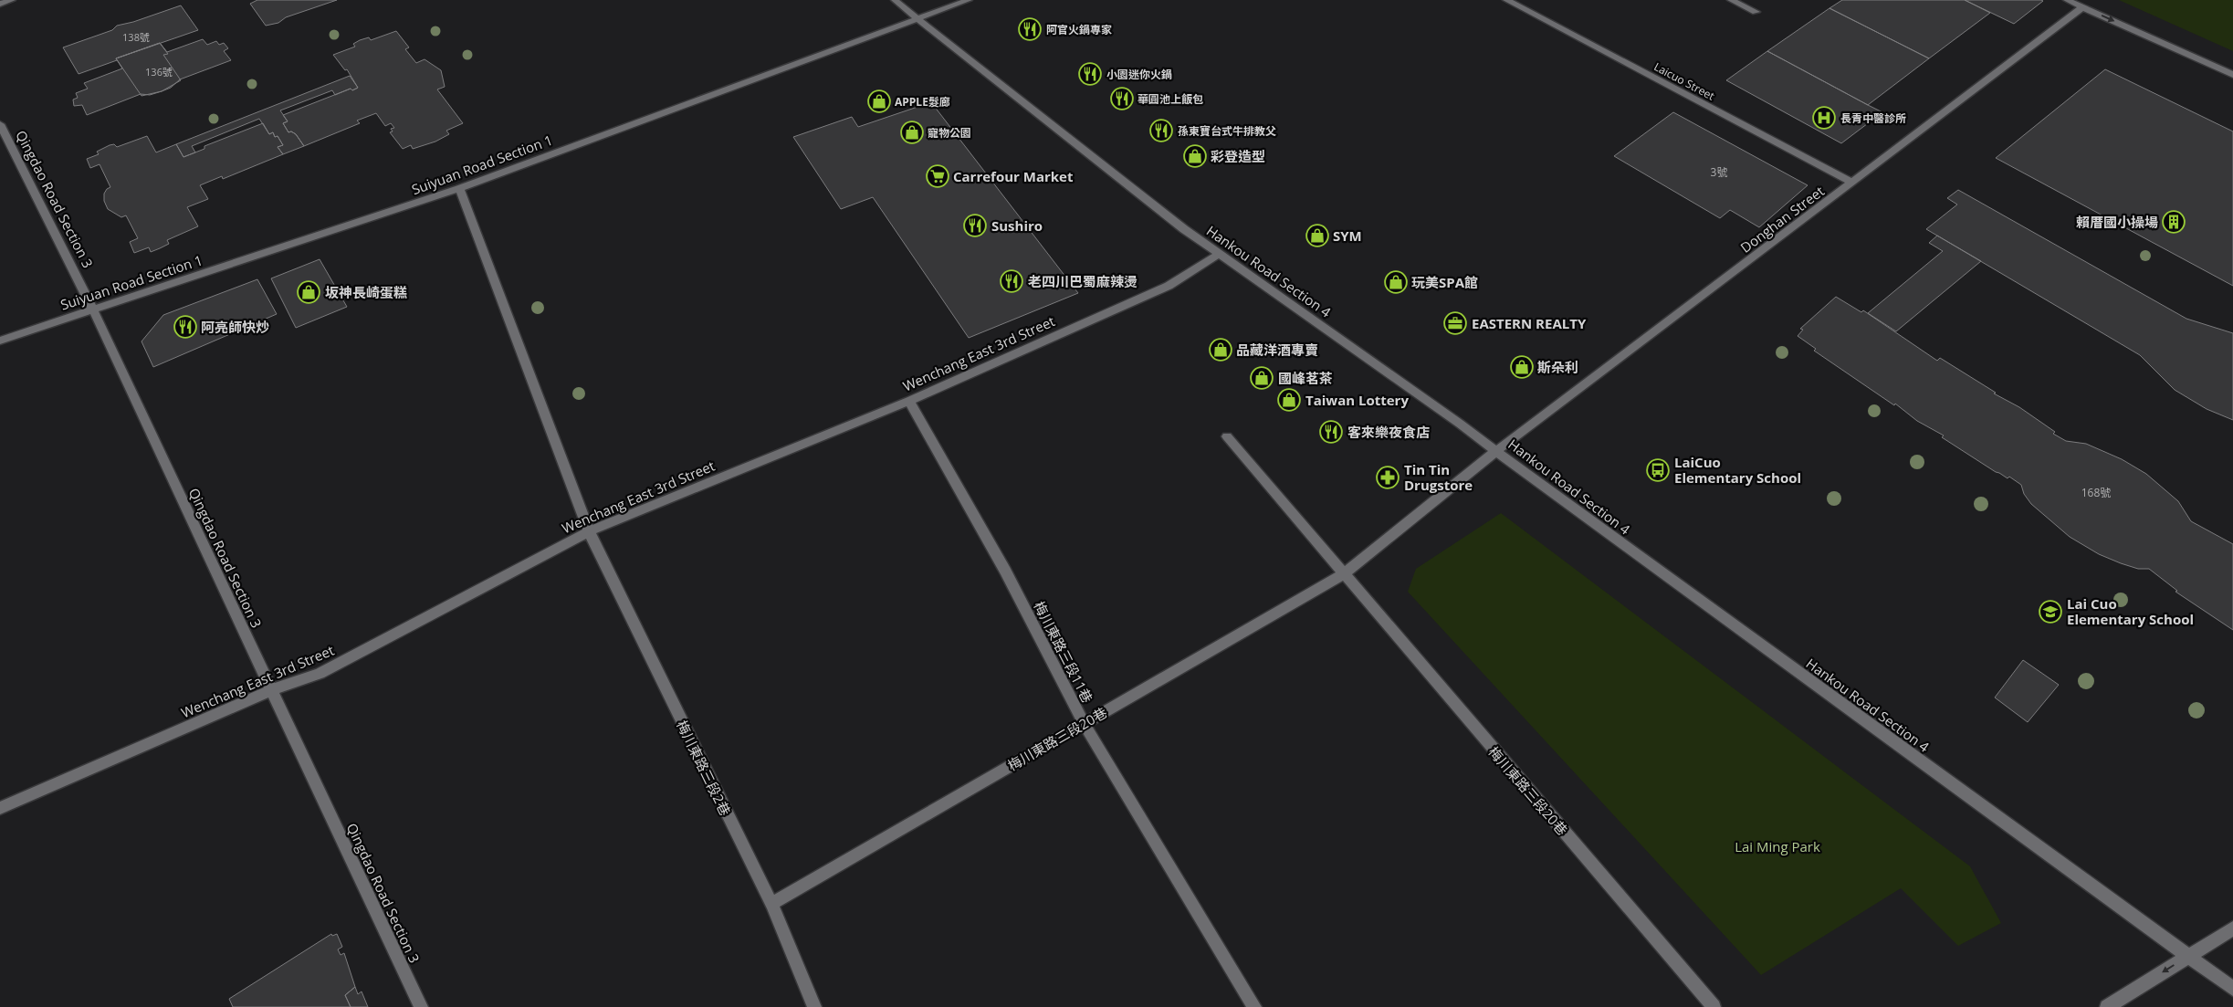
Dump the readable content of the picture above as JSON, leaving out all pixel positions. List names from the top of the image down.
{
  "streets": {
    "street": [
      "Laicuo Street",
      "Suiyuan Road Section 1",
      "Qingdao Road Section 3",
      "Donghan Street",
      "Hankou Road Section 4",
      "Wenchang East 3rd Street",
      "梅川東路三段11巷",
      "梅川東路三段20巷",
      "梅川東路三段2巷"
    ]
  },
  "crossings": [
    ["Laicuo Street", "Donghan Street"],
    ["Suiyuan Road Section 1", "Qingdao Road Section 3"],
    ["Suiyuan Road Section 1", "Hankou Road Section 4"],
    ["Suiyuan Road Section 1", "梅川東路三段2巷"],
    ["Qingdao Road Section 3", "Wenchang East 3rd Street"],
    ["Donghan Street", "Hankou Road Section 4"],
    ["Donghan Street", "梅川東路三段20巷"],
    ["Hankou Road Section 4", "Wenchang East 3rd Street"],
    ["Wenchang East 3rd Street", "梅川東路三段11巷"],
    ["Wenchang East 3rd Street", "梅川東路三段2巷"],
    ["梅川東路三段11巷", "梅川東路三段20巷"],
    ["梅川東路三段20巷", "梅川東路三段2巷"]
  ],
  "parks": ["Lai Ming Park"],
  "places": {
    "restaurant": [
      "阿官火鍋專家",
      "小園迷你火鍋",
      "華圓池上飯包",
      "孫東寶台式牛排教父",
      "Sushiro",
      "老四川巴蜀麻辣燙",
      "阿亮師快炒",
      "客來樂夜食店"
    ],
    "shop": [
      "APPLE髮廊",
      "寵物公園",
      "彩登造型",
      "SYM",
      "玩美SPA館",
      "坂神長崎蛋糕",
      "品藏洋酒專賣",
      "斯朵利",
      "國峰茗茶",
      "Taiwan Lottery"
    ],
    "hospital": ["長青中醫診所"],
    "supermarket": ["Carrefour Market"],
    "building": ["賴厝國小操場"],
    "office": ["EASTERN REALTY"],
    "bus stop": ["LaiCuo Elementary School"],
    "pharmacy": ["Tin Tin Drugstore"],
    "school or university": ["Lai Cuo Elementary School"]
  },
  "house_numbers": [
    "138號",
    "136號",
    "3號",
    "168號"
  ]
}
